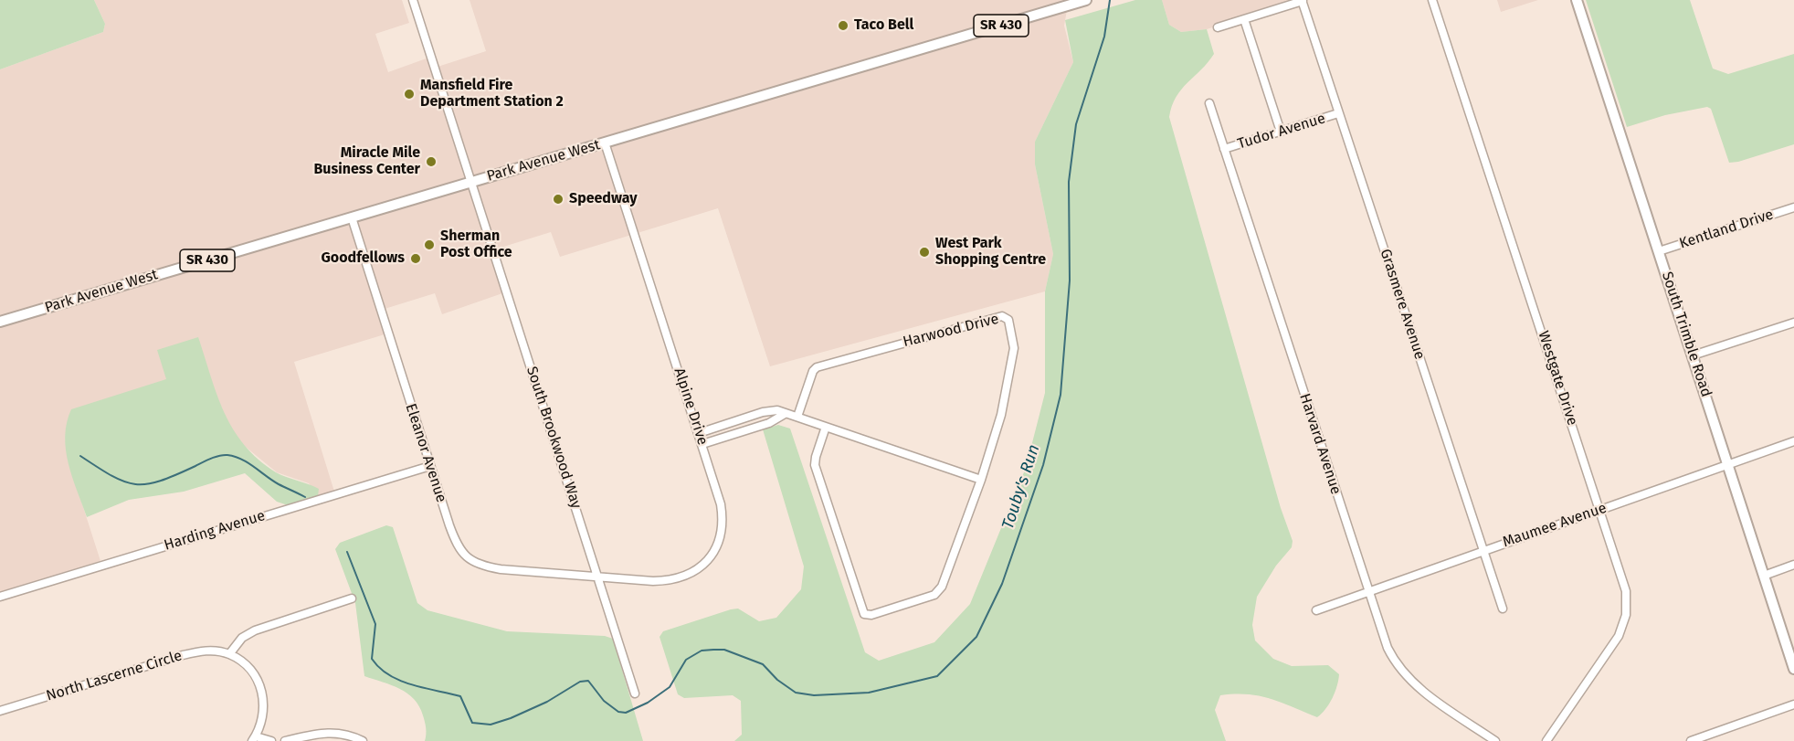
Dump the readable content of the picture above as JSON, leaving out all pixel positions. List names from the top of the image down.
{
  "streets": {
    "main road": ["SR 430", "Park Avenue West", "South Trimble Road"],
    "street": [
      "Tudor Avenue",
      "Kentland Drive",
      "Grasmere Avenue",
      "Harwood Drive",
      "Westgate Drive",
      "Alpine Drive",
      "South Brookwood Way",
      "Harvard Avenue",
      "Eleanor Avenue",
      "Maumee Avenue",
      "Harding Avenue",
      "North Lascerne Circle"
    ]
  },
  "crossings": [
    ["Tudor Avenue", "Grasmere Avenue"],
    ["Tudor Avenue", "Harvard Avenue"],
    ["Park Avenue West", "Alpine Drive"],
    ["Park Avenue West", "South Brookwood Way"],
    ["Park Avenue West", "Eleanor Avenue"],
    ["Kentland Drive", "South Trimble Road"],
    ["Grasmere Avenue", "Maumee Avenue"],
    ["South Trimble Road", "Maumee Avenue"],
    ["Westgate Drive", "Maumee Avenue"],
    ["Alpine Drive", "South Brookwood Way"],
    ["Alpine Drive", "Eleanor Avenue"],
    ["South Brookwood Way", "Eleanor Avenue"],
    ["Harvard Avenue", "Maumee Avenue"],
    ["Eleanor Avenue", "Harding Avenue"]
  ],
  "water": ["Touby's Run"],
  "places": [
    "Taco Bell",
    "Mansfield Fire Department Station 2",
    "Miracle Mile Business Center",
    "Speedway",
    "Sherman Post Office",
    "West Park Shopping Centre",
    "Goodfellows"
  ]
}
